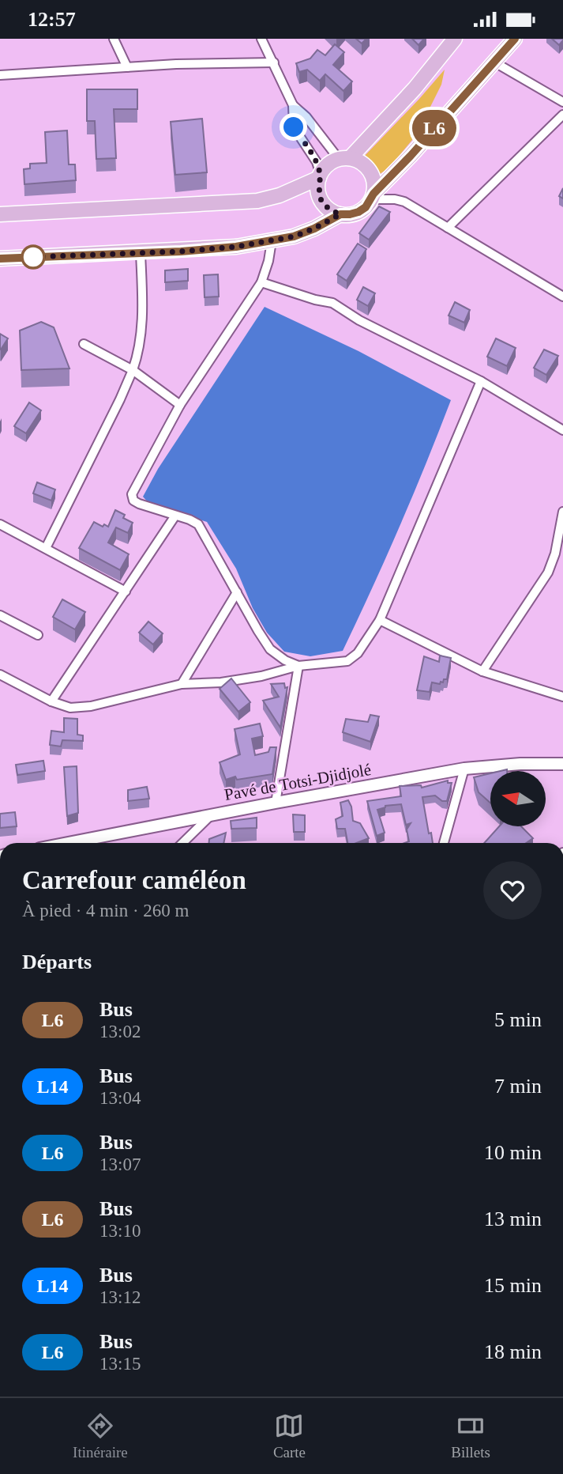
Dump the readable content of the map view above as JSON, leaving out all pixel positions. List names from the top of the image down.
{
  "streets": {
    "street": ["Pavé de Totsi-Djidjolé"]
  },
  "lines": ["bus line L6"],
  "north": "left",
  "page": {
    "status": "12:57",
    "on_map": "L6",
    "heading": [
      ["Carrefour caméléon", "À pied · 4 min · 260 m"],
      "Départs"
    ],
    "list": [
      {
        "mark": "L6",
        "name": "Bus",
        "note": "13:02",
        "value": "5 min"
      },
      {
        "mark": "L14",
        "name": "Bus",
        "note": "13:04",
        "value": "7 min"
      },
      {
        "mark": "L6",
        "name": "Bus",
        "note": "13:07",
        "value": "10 min"
      },
      {
        "mark": "L6",
        "name": "Bus",
        "note": "13:10",
        "value": "13 min"
      },
      {
        "mark": "L14",
        "name": "Bus",
        "note": "13:12",
        "value": "15 min"
      },
      {
        "mark": "L6",
        "name": "Bus",
        "note": "13:15",
        "value": "18 min"
      }
    ],
    "tabs": ["Itinéraire", "Carte", "Billets"]
  }
}
